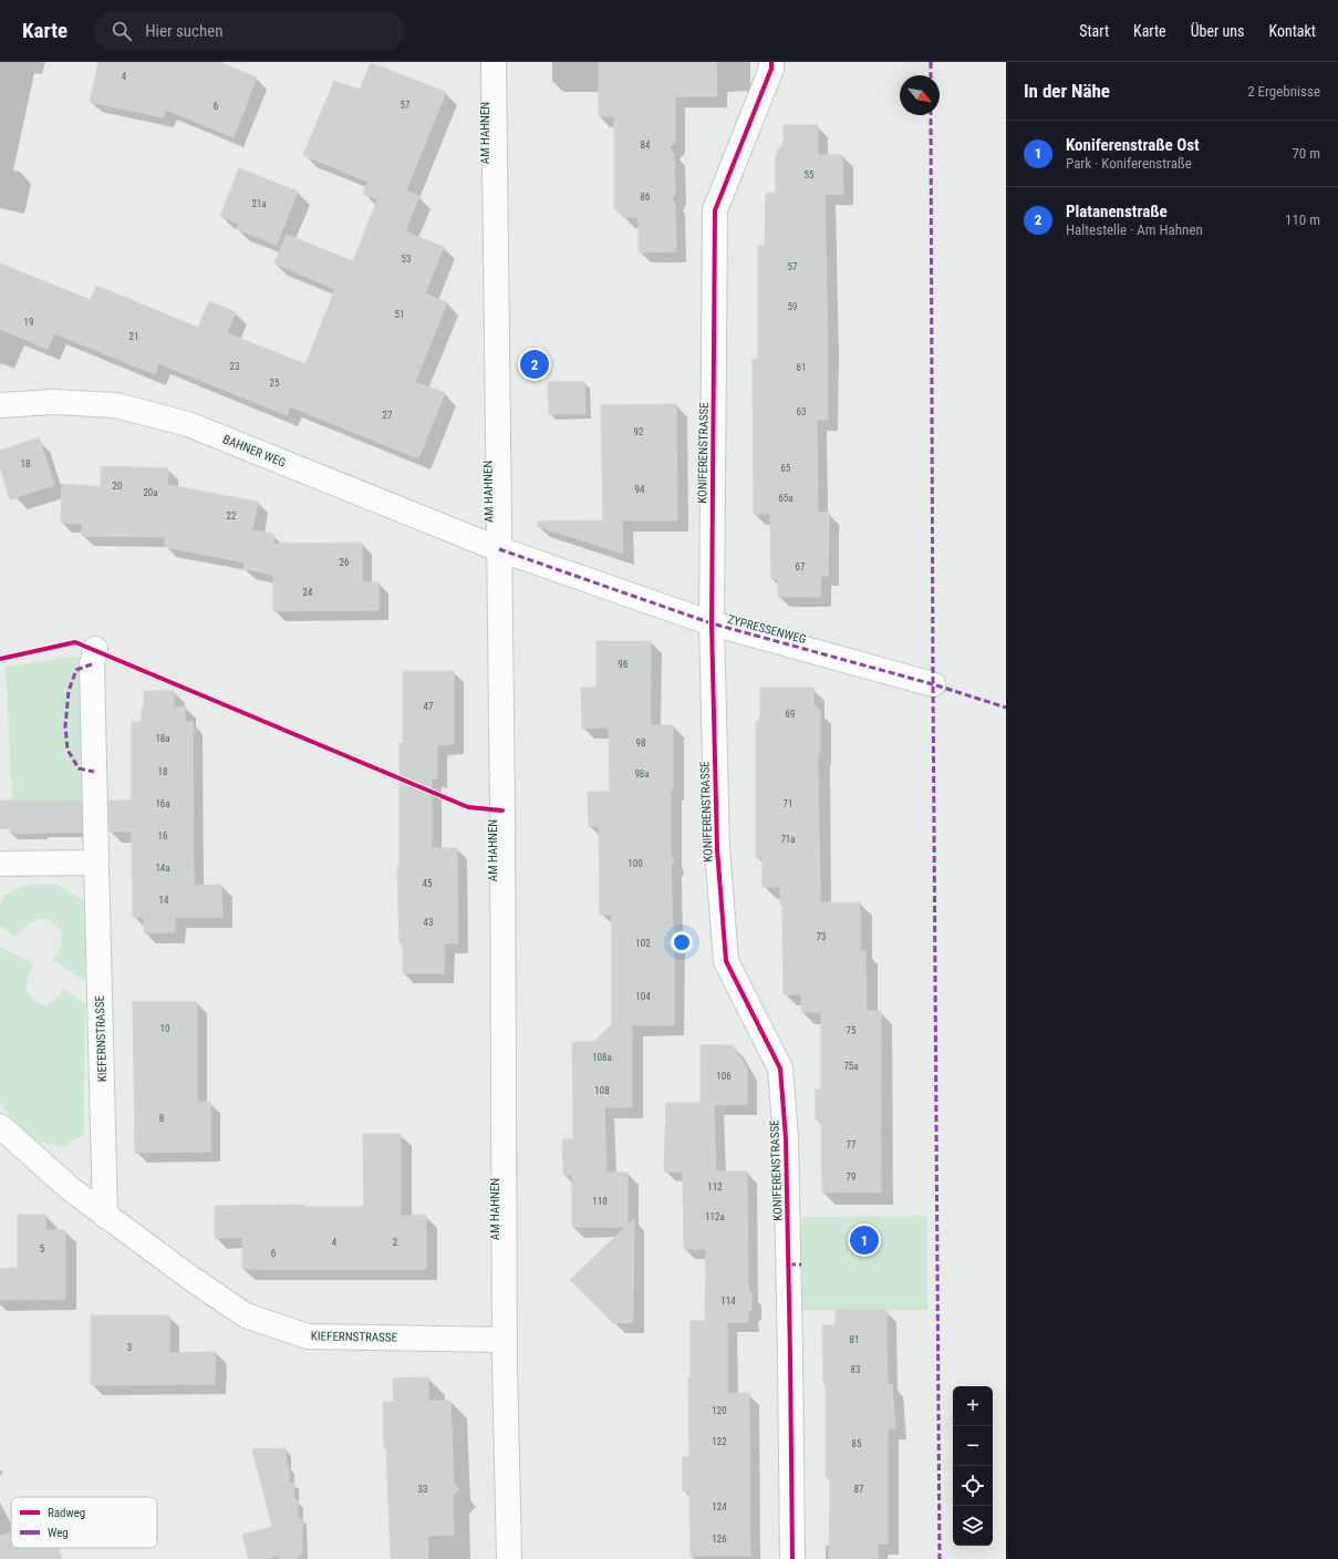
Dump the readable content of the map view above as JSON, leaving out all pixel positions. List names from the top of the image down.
{
  "streets": {
    "street": [
      "AM HAHNEN",
      "BAHNER WEG",
      "KONIFERENSTRASSE",
      "ZYPRESSENWEG",
      "KIEFERNSTRASSE"
    ]
  },
  "crossings": [
    ["AM HAHNEN", "BAHNER WEG"],
    ["AM HAHNEN", "ZYPRESSENWEG"],
    ["AM HAHNEN", "KIEFERNSTRASSE"],
    ["BAHNER WEG", "ZYPRESSENWEG"],
    ["KONIFERENSTRASSE", "ZYPRESSENWEG"]
  ],
  "house_numbers": [
    "4",
    "57",
    "6",
    "84",
    "55",
    "86",
    "21a",
    "53",
    "57",
    "59",
    "51",
    "19",
    "21",
    "23",
    "61",
    "25",
    "63",
    "27",
    "92",
    "18",
    "65",
    "20",
    "94",
    "20a",
    "65a",
    "22",
    "26",
    "67",
    "24",
    "96",
    "47",
    "69",
    "18a",
    "98",
    "18",
    "98a",
    "16a",
    "71",
    "16",
    "71a",
    "100",
    "14a",
    "45",
    "14",
    "43",
    "73",
    "102",
    "104",
    "10",
    "75",
    "108a",
    "75a",
    "106",
    "108",
    "8",
    "77",
    "79",
    "112",
    "110",
    "112a",
    "4",
    "2",
    "5",
    "6",
    "114",
    "81",
    "3",
    "83",
    "120",
    "122",
    "85",
    "33",
    "87",
    "124",
    "126"
  ],
  "legend": ["Radweg", "Weg"],
  "north": "bottom right",
  "page": {
    "header": "Karte",
    "search": "Hier suchen",
    "nav": [
      "Start",
      "Karte",
      "Über uns",
      "Kontakt"
    ],
    "heading": ["In der Nähe", "2 Ergebnisse"],
    "list": [
      {
        "mark": "1",
        "name": "Koniferenstraße Ost",
        "note": "Park · Koniferenstraße",
        "value": "70 m"
      },
      {
        "mark": "2",
        "name": "Platanenstraße",
        "note": "Haltestelle · Am Hahnen",
        "value": "110 m"
      }
    ],
    "pins": ["2", "1"],
    "map_buttons": ["+", "−"]
  }
}
